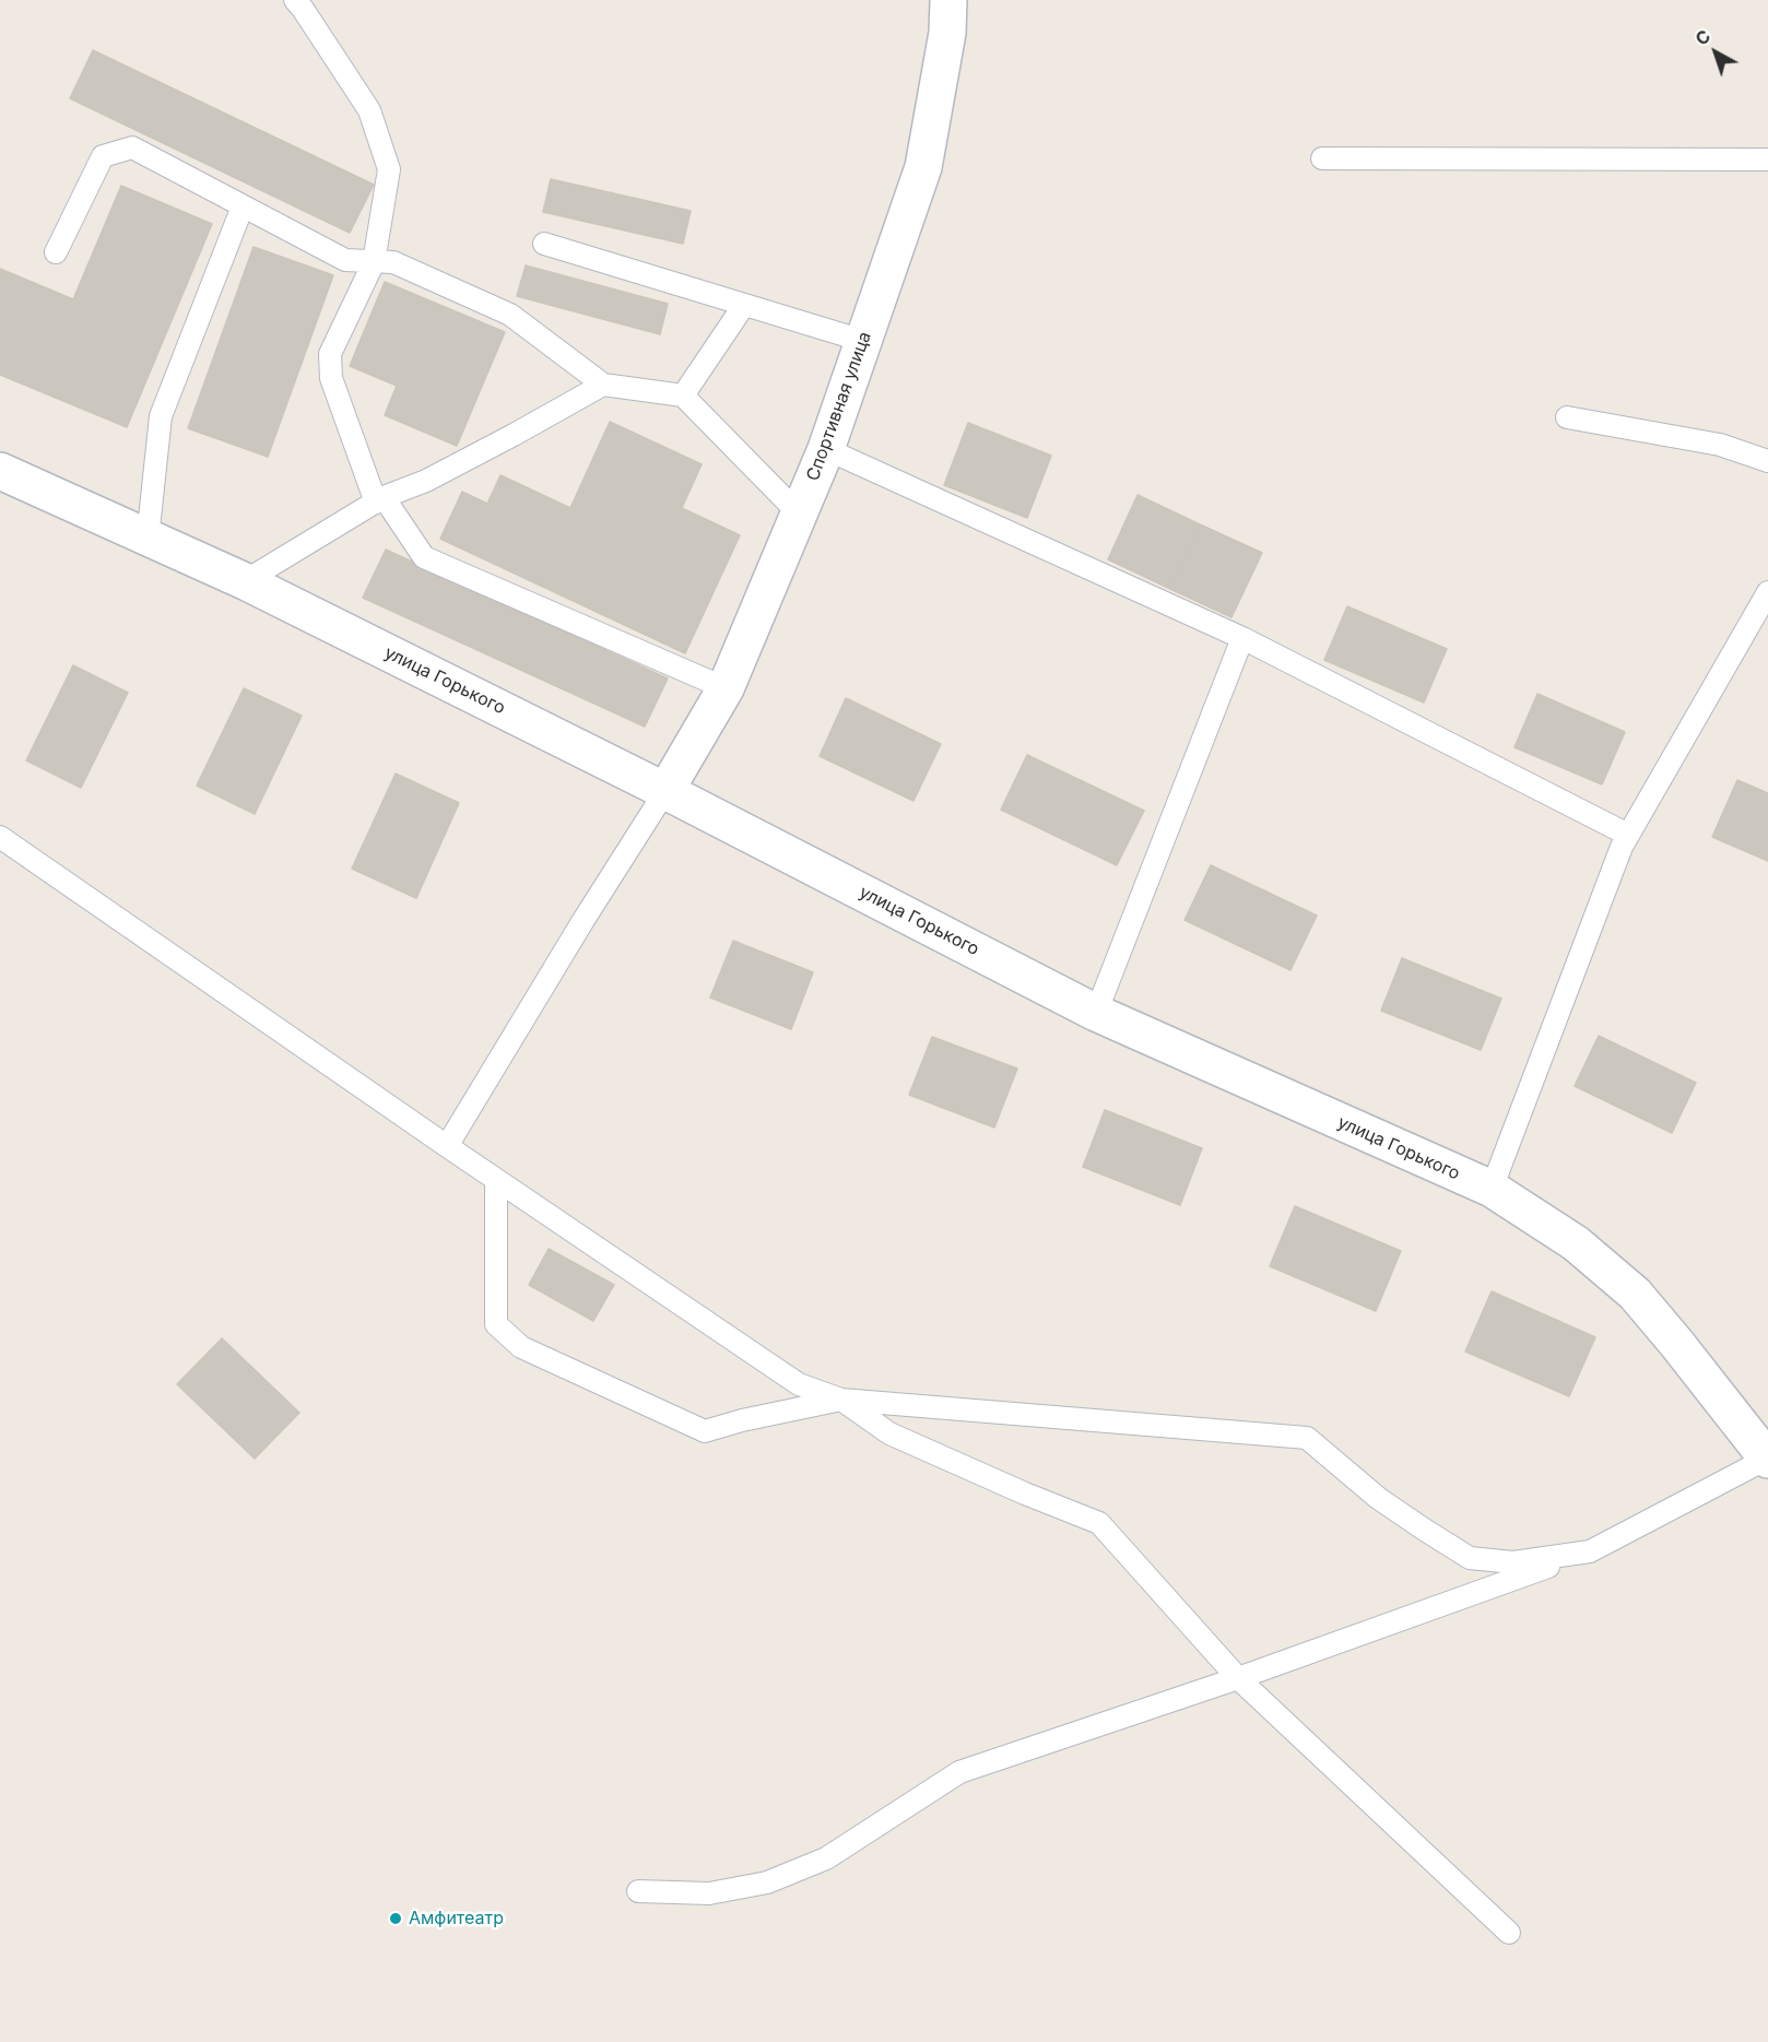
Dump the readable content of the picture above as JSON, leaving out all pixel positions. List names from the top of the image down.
{
  "streets": {
    "street": ["Спортивная улица", "улица Горького"]
  },
  "crossings": [
    ["Спортивная улица", "улица Горького"]
  ],
  "places": ["Амфитеатр"],
  "north": "top left"
}
